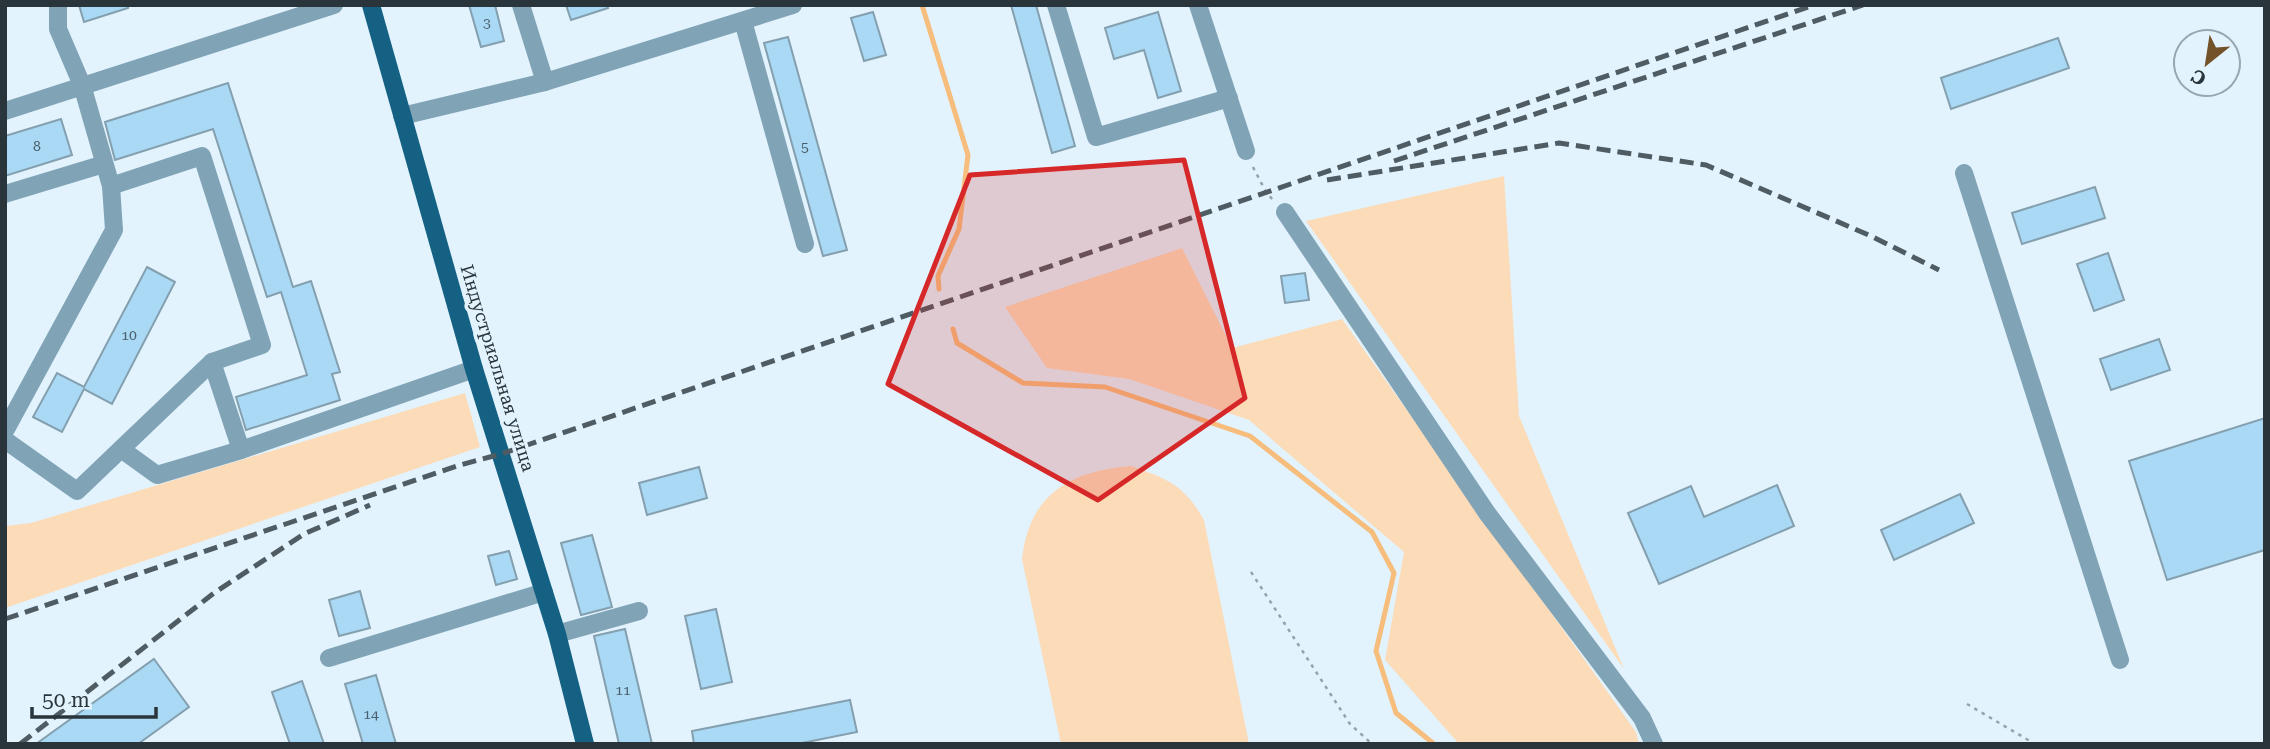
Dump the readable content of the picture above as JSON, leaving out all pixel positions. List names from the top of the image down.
{
  "streets": {
    "main road": ["Индустриальная улица"]
  },
  "house_numbers": [
    "3",
    "8",
    "5",
    "10",
    "11",
    "14"
  ],
  "scale_bar": "50 m",
  "north": "bottom left"
}
